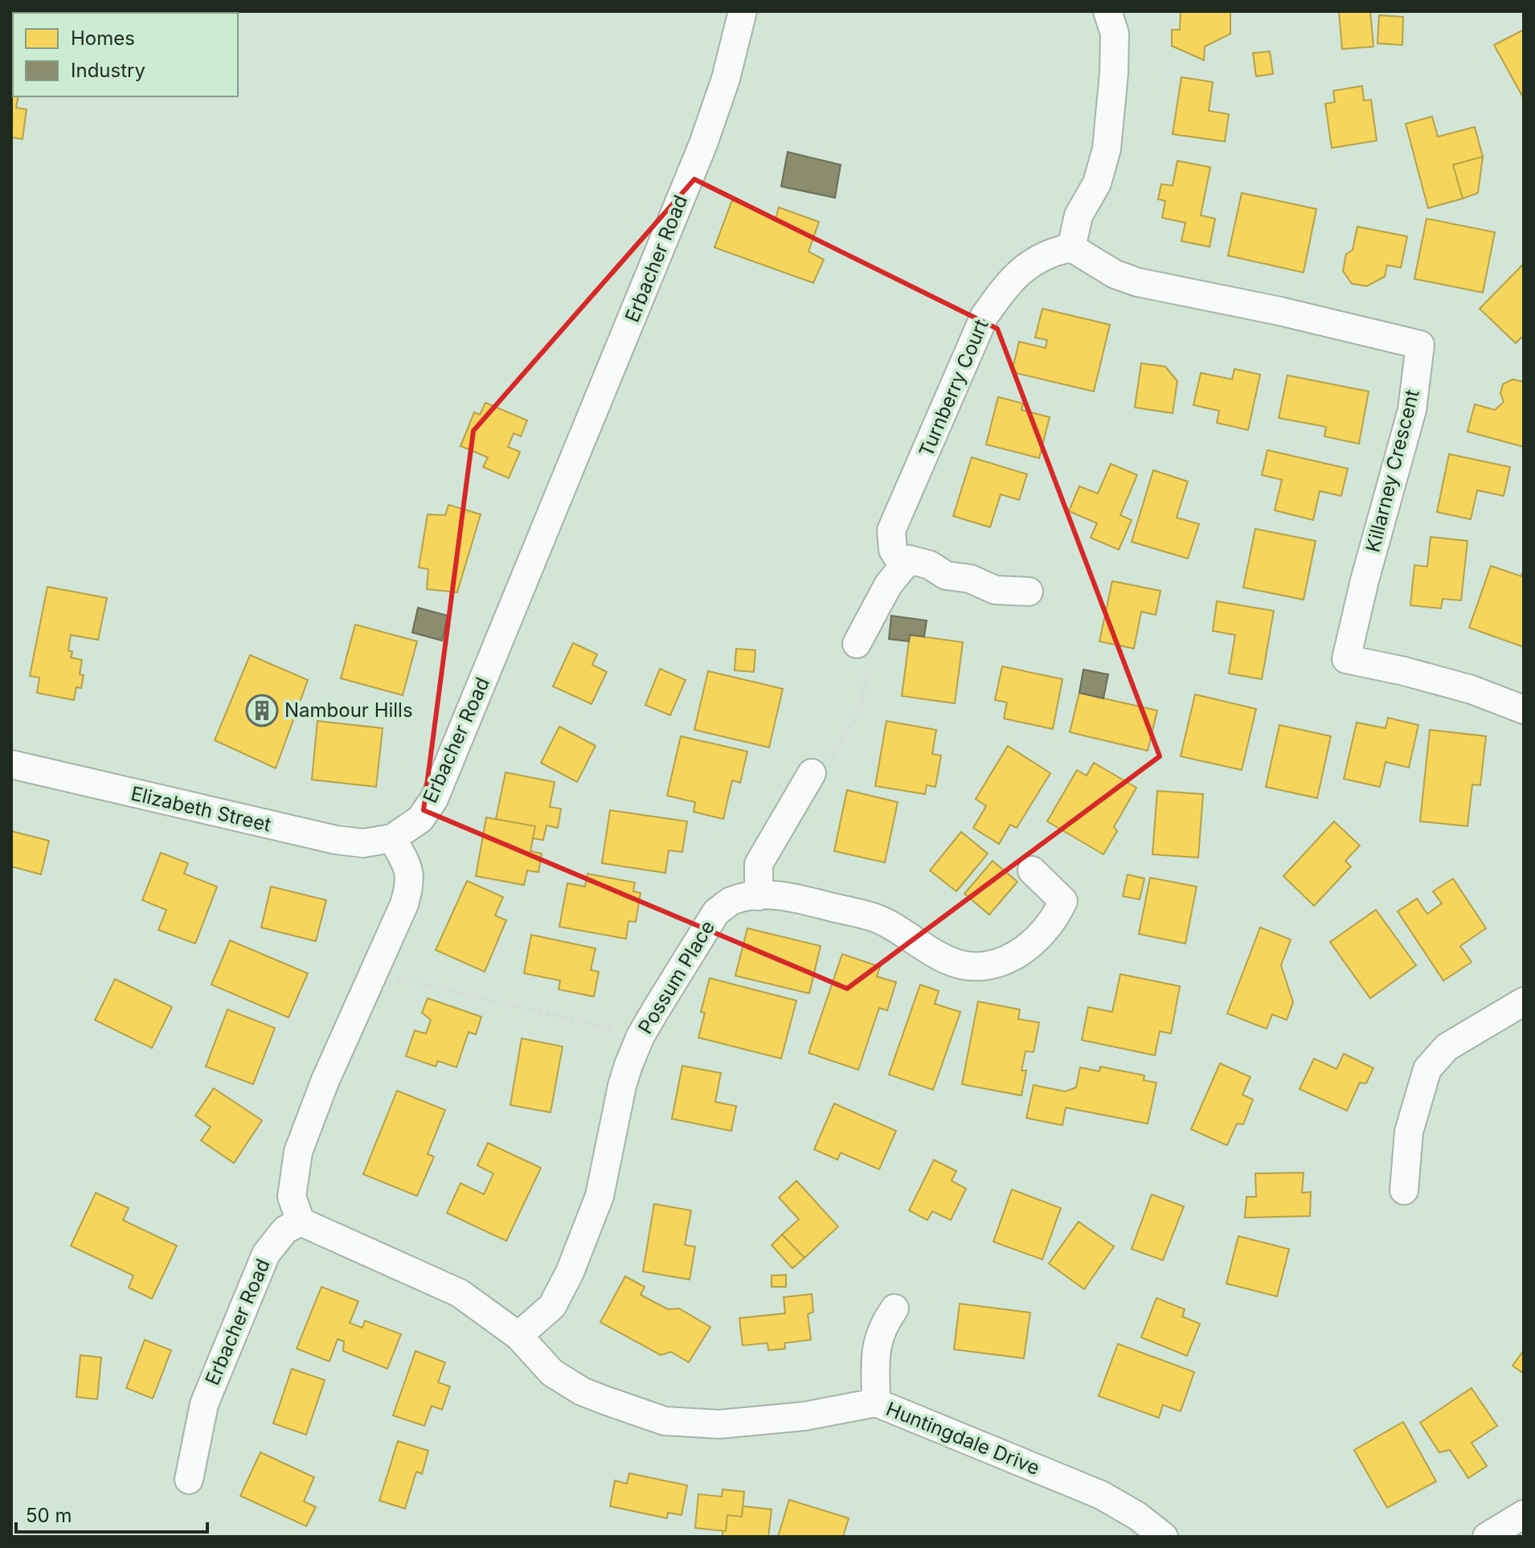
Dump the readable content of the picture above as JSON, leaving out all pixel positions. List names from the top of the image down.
{
  "streets": {
    "street": [
      "Erbacher Road",
      "Turnberry Court",
      "Killarney Crescent",
      "Elizabeth Street",
      "Possum Place",
      "Huntingdale Drive"
    ]
  },
  "crossings": [
    ["Erbacher Road", "Elizabeth Street"],
    ["Erbacher Road", "Huntingdale Drive"],
    ["Turnberry Court", "Killarney Crescent"],
    ["Possum Place", "Huntingdale Drive"]
  ],
  "places": {
    "building": ["Nambour Hills"]
  },
  "legend": ["Homes", "Industry"],
  "scale_bar": "50 m"
}
